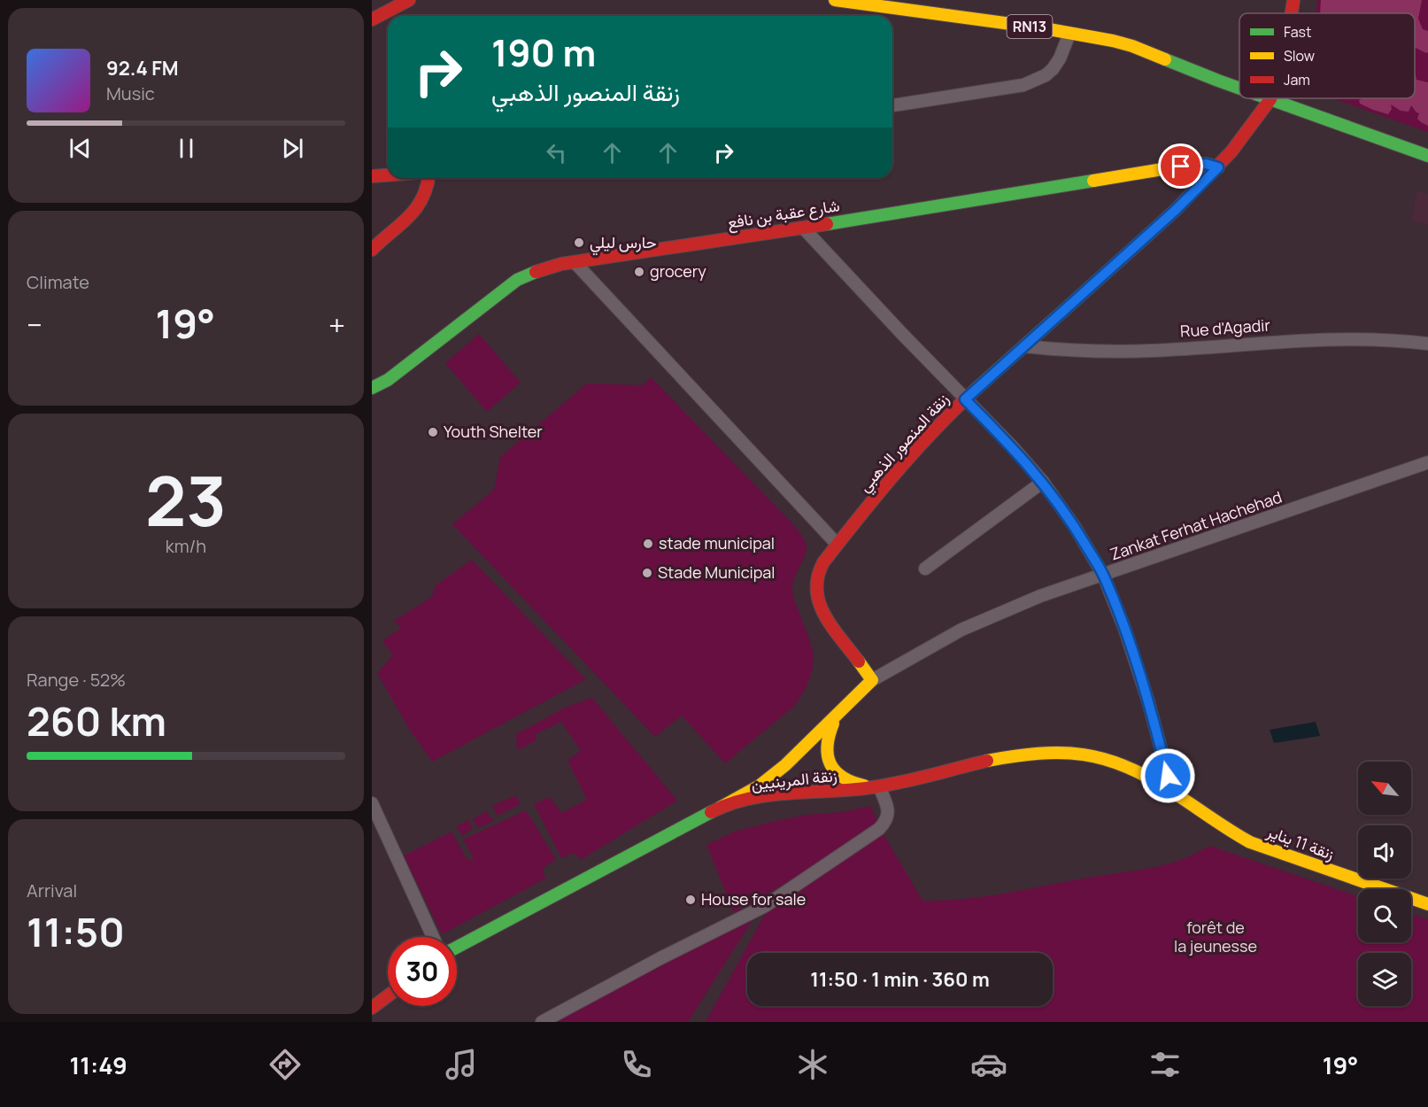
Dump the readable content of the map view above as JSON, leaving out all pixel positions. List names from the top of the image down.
{
  "streets": {
    "main road": [
      "RN13",
      "شارع عقبة بن نافع",
      "زنقة المنصور الذهبي",
      "Zankat Ferhat Hachehad",
      "زنقة المرينيين",
      "زنقة 11 يناير"
    ],
    "street": ["Rue d'Agadir"]
  },
  "crossings": [
    ["RN13", "زنقة المنصور الذهبي"],
    ["شارع عقبة بن نافع", "زنقة المنصور الذهبي"],
    ["Rue d'Agadir", "زنقة المنصور الذهبي"],
    ["زنقة المنصور الذهبي", "Zankat Ferhat Hachehad"],
    ["Zankat Ferhat Hachehad", "زنقة المرينيين"],
    ["زنقة المرينيين", "زنقة 11 يناير"]
  ],
  "parks": ["forêt de la jeunesse"],
  "places": [
    "حارس ليلي",
    "grocery",
    "Youth Shelter",
    "stade municipal",
    "Stade Municipal",
    "House for sale"
  ],
  "legend": ["Fast", "Slow", "Jam"],
  "north": "top left",
  "page": {
    "turn": ["190 m", "زنقة المنصور الذهبي"],
    "song": ["92.4 FM", "Music"],
    "tile": [
      "Climate",
      ["23", "km/h"],
      ["Range · 52%", "260 km"],
      ["Arrival", "11:50"]
    ],
    "heat": ["−", "19°", "+"],
    "limit": "30",
    "trip": "11:50 · 1 min · 360 m",
    "tabs": ["11:49", "19°"]
  }
}
